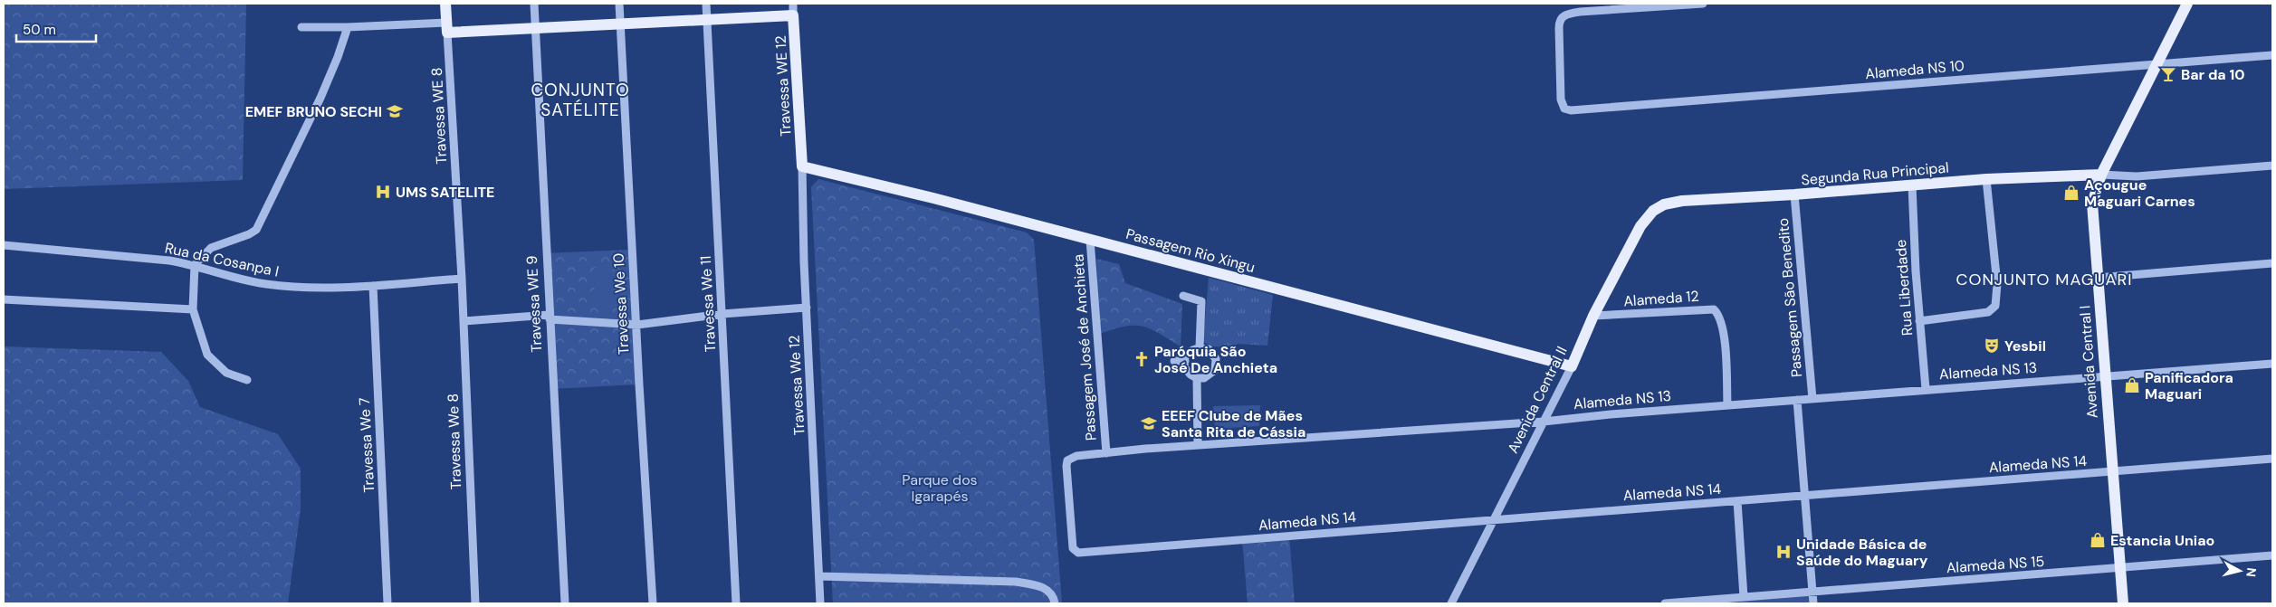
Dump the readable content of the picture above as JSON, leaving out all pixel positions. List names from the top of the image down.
{
  "streets": {
    "main road": [
      "Travessa WE 12",
      "Segunda Rua Principal",
      "Passagem Rio Xingu",
      "Avenida Central I",
      "Avenida Central II"
    ],
    "street": [
      "Alameda NS 10",
      "Travessa WE 8",
      "Rua da Cosanpa I",
      "Rua Liberdade",
      "Passagem São Benedito",
      "Alameda 12",
      "Travessa WE 9",
      "Travessa We 10",
      "Travessa We 11",
      "Passagem José de Anchieta",
      "Alameda NS 13",
      "Travessa We 12",
      "Travessa We 8",
      "Travessa We 7",
      "Alameda NS 14",
      "Alameda NS 15"
    ]
  },
  "crossings": [
    ["Alameda NS 10", "Avenida Central I"],
    ["Travessa WE 12", "Passagem Rio Xingu"],
    ["Travessa WE 12", "Travessa We 12"],
    ["Travessa WE 8", "Rua da Cosanpa I"],
    ["Travessa WE 8", "Travessa We 8"],
    ["Segunda Rua Principal", "Rua Liberdade"],
    ["Segunda Rua Principal", "Passagem São Benedito"],
    ["Segunda Rua Principal", "Avenida Central I"],
    ["Segunda Rua Principal", "Avenida Central II"],
    ["Passagem Rio Xingu", "Passagem José de Anchieta"],
    ["Passagem Rio Xingu", "Travessa We 12"],
    ["Passagem Rio Xingu", "Avenida Central II"],
    ["Rua da Cosanpa I", "Travessa We 8"],
    ["Rua da Cosanpa I", "Travessa We 7"],
    ["Rua Liberdade", "Alameda NS 13"],
    ["Passagem São Benedito", "Alameda NS 13"],
    ["Alameda 12", "Alameda NS 13"],
    ["Alameda 12", "Avenida Central II"],
    ["Passagem José de Anchieta", "Alameda NS 13"],
    ["Avenida Central I", "Alameda NS 13"],
    ["Avenida Central I", "Alameda NS 14"],
    ["Avenida Central I", "Alameda NS 15"],
    ["Alameda NS 13", "Avenida Central II"],
    ["Alameda NS 13", "Alameda NS 14"],
    ["Avenida Central II", "Alameda NS 14"]
  ],
  "districts": ["CONJUNTO SATÉLITE", "CONJUNTO MAGUARI"],
  "parks": ["Parque dos Igarapés"],
  "places": {
    "bar": ["Bar da 10"],
    "school or university": ["EMEF BRUNO SECHI", "EEEF Clube de Mães Santa Rita de Cássia"],
    "hospital": ["UMS SATELITE", "Unidade Básica de Saúde do Maguary"],
    "shop": ["Açougue Maguari Carnes", "Panificadora Maguari", "Estancia Uniao"],
    "theatre": ["Yesbil"],
    "church": ["Paróquia São José De Anchieta"]
  },
  "scale_bar": "50 m",
  "north": "right"
}
